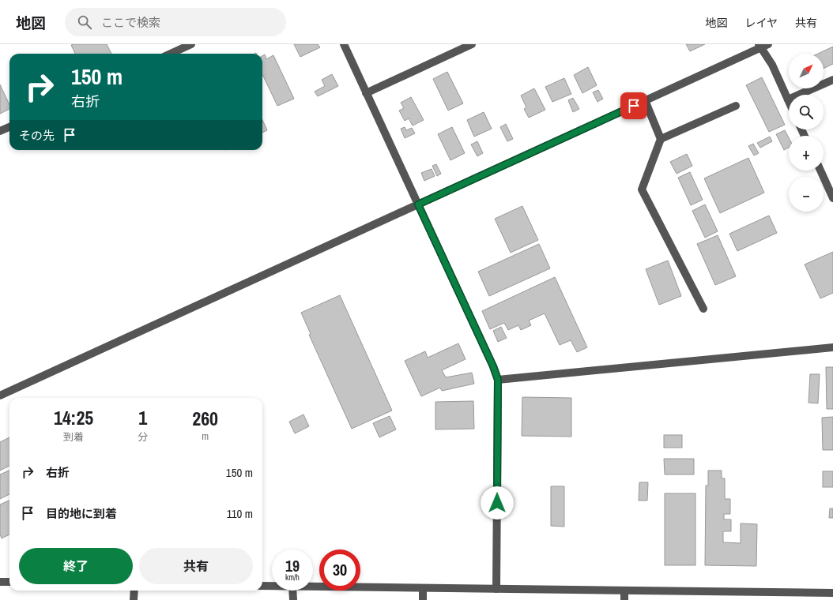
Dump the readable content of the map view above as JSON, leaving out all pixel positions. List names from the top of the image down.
{
  "north": "top right",
  "page": {
    "header": "地図",
    "search": "ここで検索",
    "nav": ["地図", "レイヤ", "共有"],
    "map_buttons": ["+", "−"],
    "turn": ["150 m", "右折"],
    "then": "その先",
    "eta": [
      "14:25",
      "到着",
      "1",
      "分",
      "260",
      "m"
    ],
    "list": [
      {
        "name": "右折",
        "value": "150 m"
      },
      {
        "name": "目的地に到着",
        "value": "110 m"
      }
    ],
    "buttons": ["終了", "共有"],
    "speed": "19 km/h",
    "limit": "30"
  }
}
